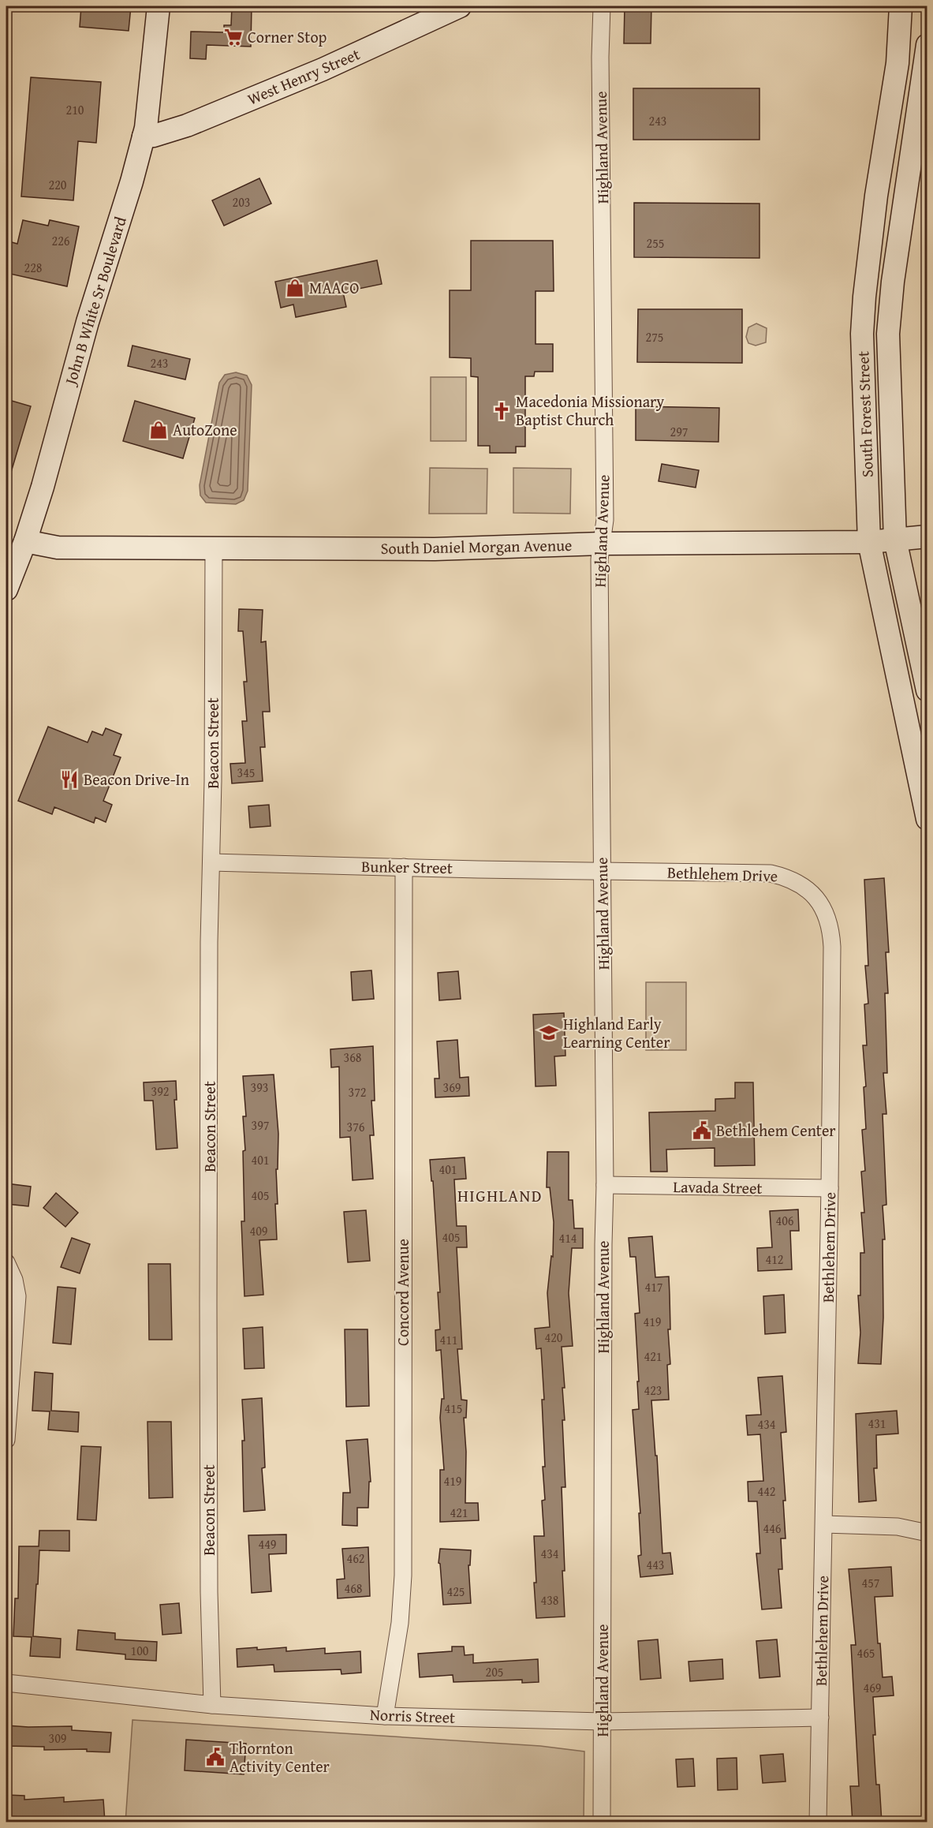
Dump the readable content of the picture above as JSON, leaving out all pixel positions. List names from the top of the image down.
{
  "streets": {
    "street": [
      "West Henry Street",
      "Highland Avenue",
      "John B White Sr Boulevard",
      "South Forest Street",
      "South Daniel Morgan Avenue",
      "Beacon Street",
      "Bunker Street",
      "Bethlehem Drive",
      "Lavada Street",
      "Concord Avenue",
      "Norris Street"
    ]
  },
  "crossings": [
    ["West Henry Street", "John B White Sr Boulevard"],
    ["Highland Avenue", "South Daniel Morgan Avenue"],
    ["Highland Avenue", "Bunker Street"],
    ["Highland Avenue", "Bethlehem Drive"],
    ["Highland Avenue", "Lavada Street"],
    ["Highland Avenue", "Norris Street"],
    ["John B White Sr Boulevard", "South Daniel Morgan Avenue"],
    ["South Forest Street", "South Daniel Morgan Avenue"],
    ["South Daniel Morgan Avenue", "Beacon Street"],
    ["Beacon Street", "Bunker Street"],
    ["Beacon Street", "Norris Street"],
    ["Bunker Street", "Bethlehem Drive"],
    ["Bunker Street", "Concord Avenue"],
    ["Bethlehem Drive", "Lavada Street"],
    ["Bethlehem Drive", "Norris Street"],
    ["Concord Avenue", "Norris Street"]
  ],
  "districts": ["HIGHLAND"],
  "places": {
    "supermarket": ["Corner Stop"],
    "shop": ["MAACO", "AutoZone"],
    "church": ["Macedonia Missionary Baptist Church"],
    "restaurant": ["Beacon Drive-In"],
    "school or university": ["Highland Early Learning Center"],
    "public building": ["Bethlehem Center", "Thornton Activity Center"]
  },
  "house_numbers": [
    "210",
    "243",
    "220",
    "203",
    "226",
    "255",
    "228",
    "275",
    "243",
    "297",
    "345",
    "368",
    "393",
    "369",
    "392",
    "372",
    "397",
    "376",
    "401",
    "401",
    "405",
    "406",
    "409",
    "405",
    "414",
    "412",
    "417",
    "419",
    "420",
    "411",
    "421",
    "423",
    "415",
    "431",
    "434",
    "419",
    "442",
    "421",
    "446",
    "449",
    "434",
    "462",
    "443",
    "457",
    "468",
    "425",
    "438",
    "100",
    "465",
    "205",
    "469",
    "309"
  ]
}
